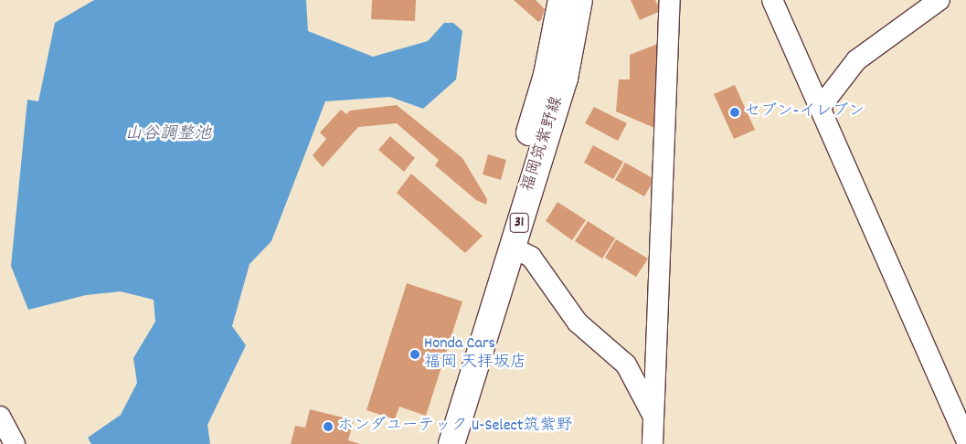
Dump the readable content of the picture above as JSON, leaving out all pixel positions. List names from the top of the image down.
{
  "streets": {
    "main road": ["福岡筑紫野線", "31"]
  },
  "water": ["山谷調整池"],
  "places": ["セブン-イレブン", "Honda Cars 福岡 天拝坂店", "ホンダユーテック U-Select筑紫野"]
}
